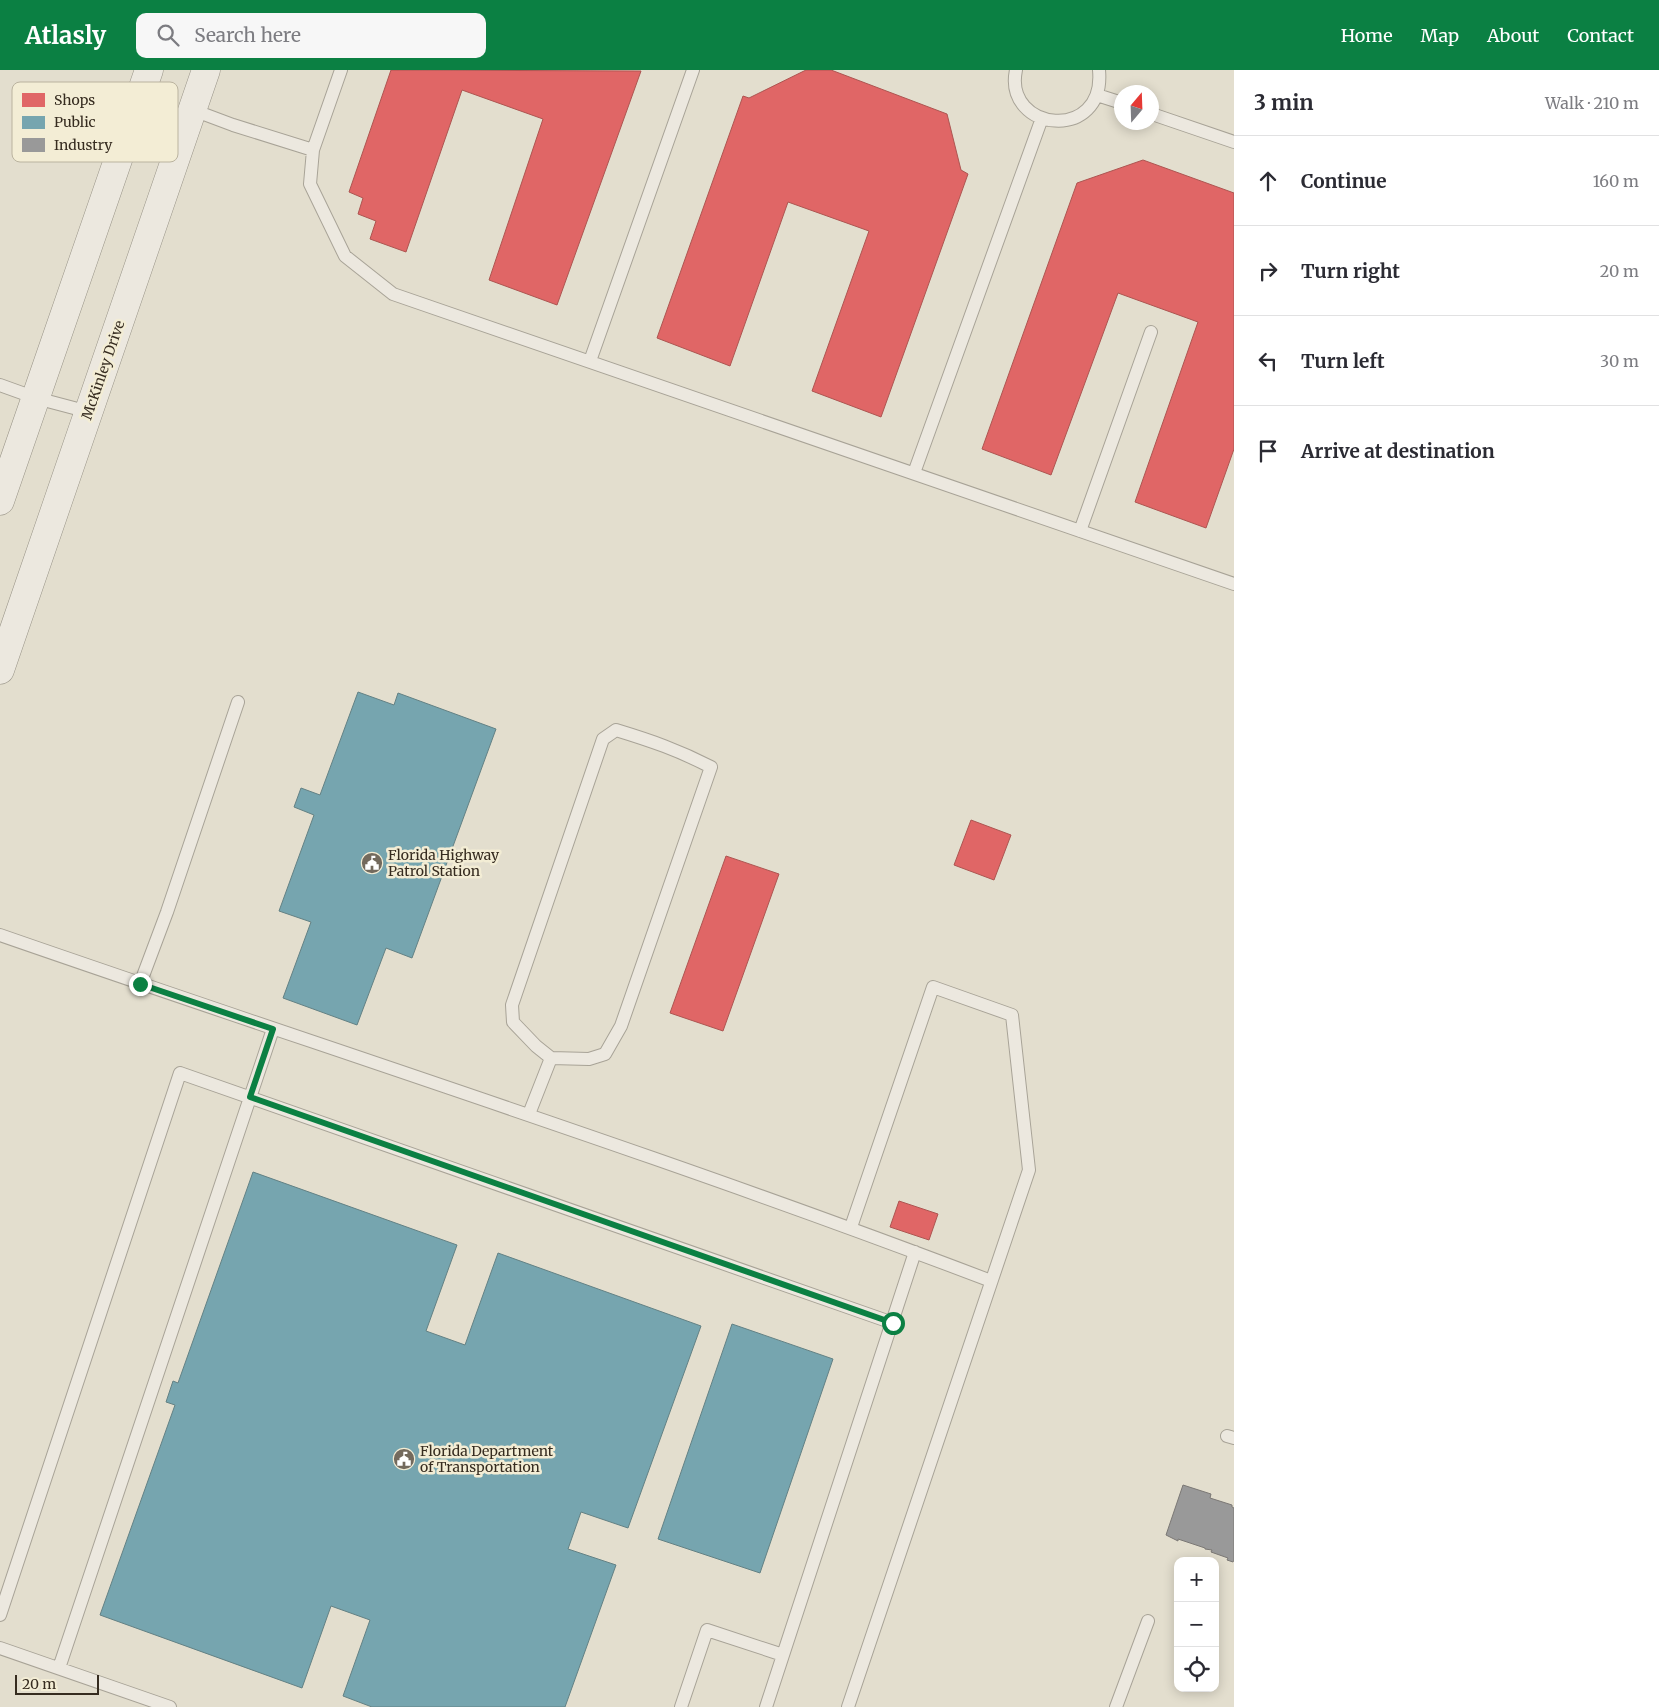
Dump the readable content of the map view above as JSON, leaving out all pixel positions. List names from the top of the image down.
{
  "streets": {
    "main road": ["McKinley Drive"]
  },
  "places": {
    "public building": ["Florida Highway Patrol Station", "Florida Department of Transportation"]
  },
  "legend": ["Shops", "Public", "Industry"],
  "scale_bar": "20 m",
  "north": "top",
  "page": {
    "header": "Atlasly",
    "search": "Search here",
    "nav": [
      "Home",
      "Map",
      "About",
      "Contact"
    ],
    "heading": ["3 min", "Walk · 210 m"],
    "list": [
      ["Continue", "160 m"],
      ["Turn right", "20 m"],
      ["Turn left", "30 m"],
      "Arrive at destination"
    ],
    "map_buttons": ["+", "−"],
    "scale": "20 m"
  }
}
